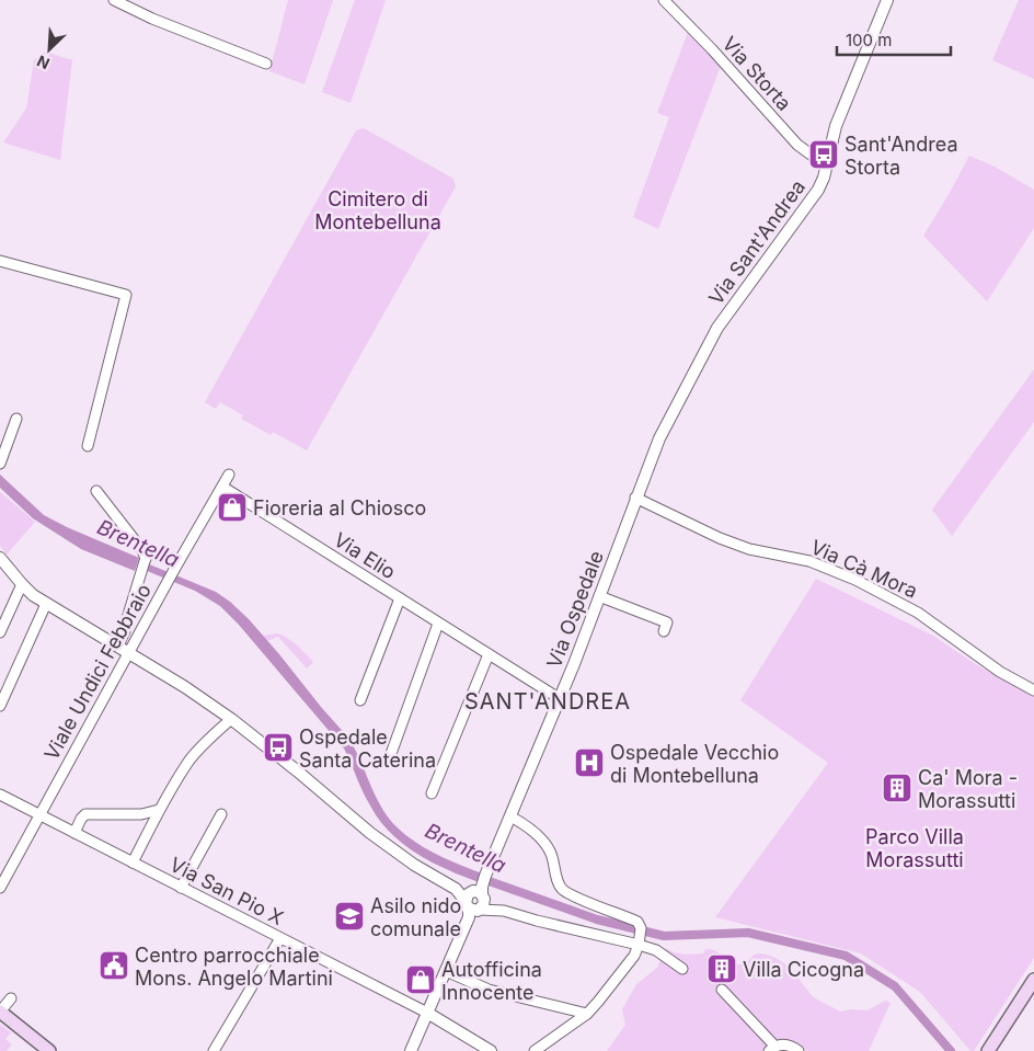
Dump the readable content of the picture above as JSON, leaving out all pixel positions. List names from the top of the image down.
{
  "streets": {
    "street": [
      "Via Storta",
      "Via Sant'Andrea",
      "Via Elio",
      "Via Cà Mora",
      "Via Ospedale",
      "Viale Undici Febbraio",
      "Via San Pio X"
    ]
  },
  "crossings": [
    ["Via Storta", "Via Sant'Andrea"],
    ["Via Sant'Andrea", "Via Cà Mora"],
    ["Via Sant'Andrea", "Via Ospedale"],
    ["Via Elio", "Via Ospedale"],
    ["Via Elio", "Viale Undici Febbraio"],
    ["Via Cà Mora", "Via Ospedale"],
    ["Viale Undici Febbraio", "Via San Pio X"]
  ],
  "districts": ["SANT'ANDREA"],
  "water": ["Brentella"],
  "parks": ["Cimitero di Montebelluna", "Parco Villa Morassutti"],
  "places": {
    "bus stop": ["Sant'Andrea Storta", "Ospedale Santa Caterina"],
    "shop": ["Fioreria al Chiosco", "Autofficina Innocente"],
    "hospital": ["Ospedale Vecchio di Montebelluna"],
    "building": ["Ca' Mora - Morassutti", "Villa Cicogna"],
    "school or university": ["Asilo nido comunale"],
    "public building": ["Centro parrocchiale Mons. Angelo Martini"]
  },
  "scale_bar": "100 m",
  "north": "bottom left"
}
